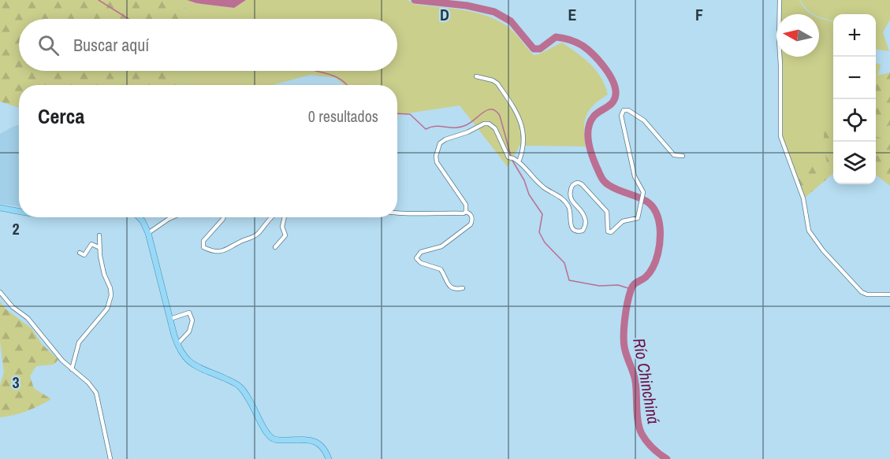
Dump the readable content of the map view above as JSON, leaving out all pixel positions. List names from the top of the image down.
{
  "water": ["Río Chinchiná"],
  "north": "left",
  "page": {
    "map_buttons": ["+", "−"],
    "search": "Buscar aquí",
    "heading": ["Cerca", "0 resultados"]
  },
  "grid": {
    "columns": ["D", "E", "F"],
    "rows": ["2", "3"]
  }
}
